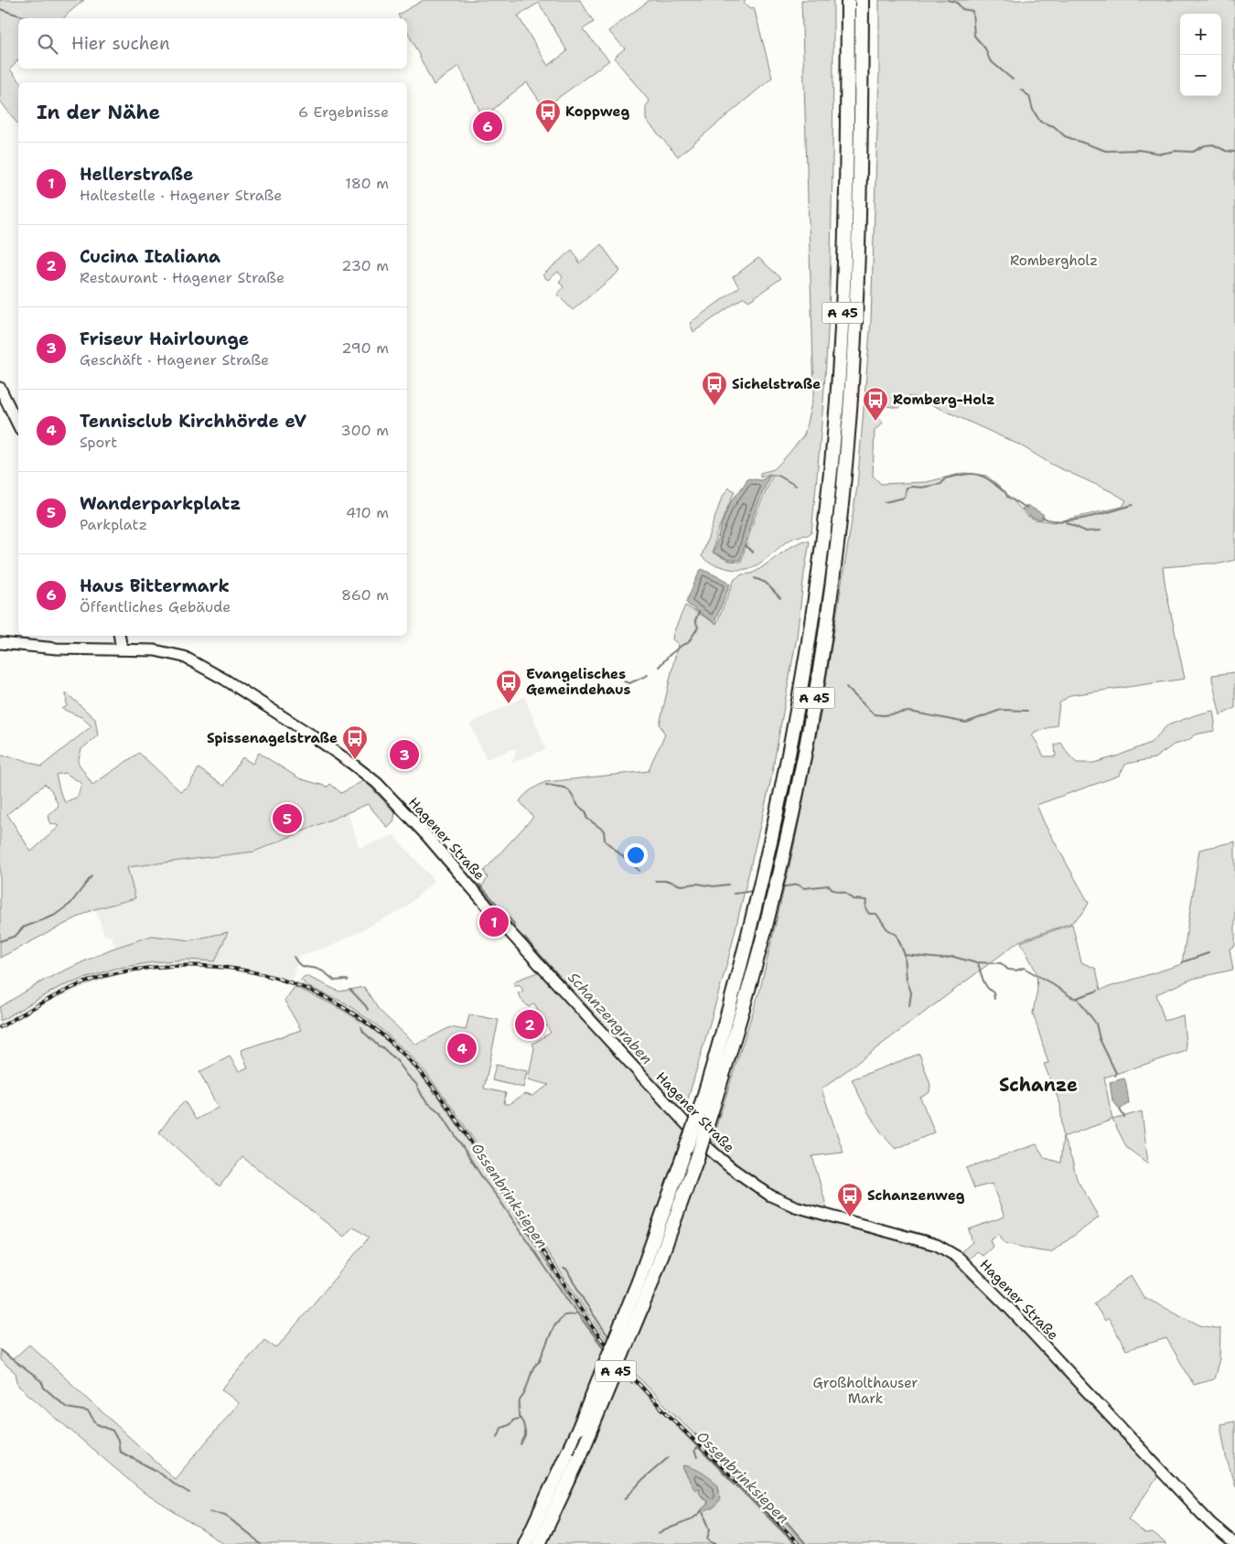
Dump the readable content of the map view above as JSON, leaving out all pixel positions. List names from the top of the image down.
{
  "streets": {
    "highway": ["A 45"],
    "main road": ["Hagener Straße"]
  },
  "crossings": [
    ["A 45", "Hagener Straße"]
  ],
  "districts": ["Schanze"],
  "water": ["Schanzengraben", "Ossenbrinksiepen"],
  "parks": ["Rombergholz", "Großholthauser Mark"],
  "places": {
    "bus stop": [
      "Koppweg",
      "Sichelstraße",
      "Romberg-Holz",
      "Evangelisches Gemeindehaus",
      "Spissenagelstraße",
      "Schanzenweg"
    ]
  },
  "page": {
    "map_buttons": ["+", "−"],
    "search": "Hier suchen",
    "heading": ["In der Nähe", "6 Ergebnisse"],
    "pins": [
      "6",
      "3",
      "5",
      "1",
      "2",
      "4"
    ],
    "list": [
      {
        "mark": "1",
        "name": "Hellerstraße",
        "note": "Haltestelle · Hagener Straße",
        "value": "180 m"
      },
      {
        "mark": "2",
        "name": "Cucina Italiana",
        "note": "Restaurant · Hagener Straße",
        "value": "230 m"
      },
      {
        "mark": "3",
        "name": "Friseur Hairlounge",
        "note": "Geschäft · Hagener Straße",
        "value": "290 m"
      },
      {
        "mark": "4",
        "name": "Tennisclub Kirchhörde eV",
        "note": "Sport",
        "value": "300 m"
      },
      {
        "mark": "5",
        "name": "Wanderparkplatz",
        "note": "Parkplatz",
        "value": "410 m"
      },
      {
        "mark": "6",
        "name": "Haus Bittermark",
        "note": "Öffentliches Gebäude",
        "value": "860 m"
      }
    ]
  }
}
